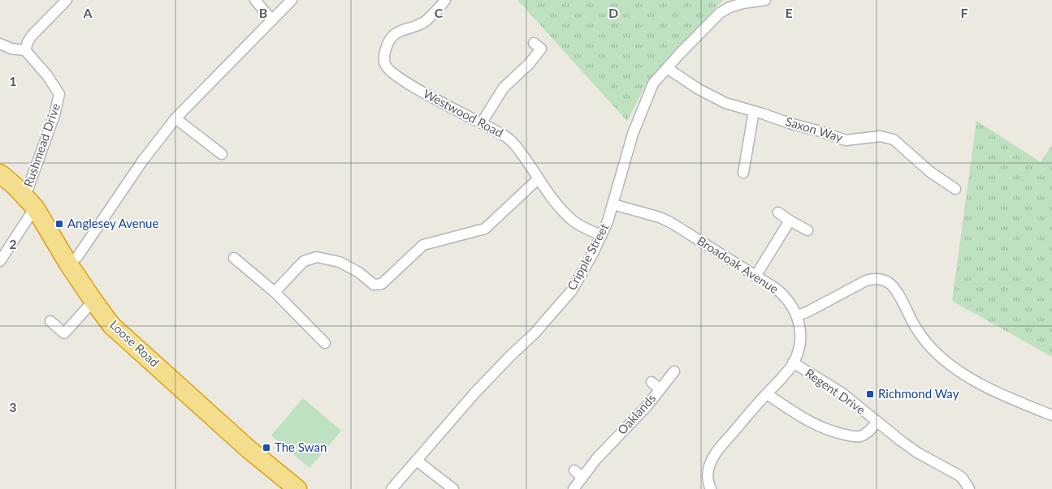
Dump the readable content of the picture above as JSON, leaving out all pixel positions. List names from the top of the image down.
{
  "streets": {
    "highway": ["Loose Road"],
    "street": [
      "Westwood Road",
      "Saxon Way",
      "Rushmead Drive",
      "Cripple Street",
      "Broadoak Avenue",
      "Regent Drive",
      "Oaklands"
    ]
  },
  "crossings": [
    ["Westwood Road", "Cripple Street"],
    ["Saxon Way", "Cripple Street"],
    ["Rushmead Drive", "Loose Road"],
    ["Cripple Street", "Broadoak Avenue"],
    ["Broadoak Avenue", "Regent Drive"]
  ],
  "places": {
    "transit": ["Anglesey Avenue", "Richmond Way", "The Swan"]
  },
  "grid": {
    "columns": [
      "A",
      "B",
      "C",
      "D",
      "E",
      "F"
    ],
    "rows": ["1", "2", "3"]
  }
}
